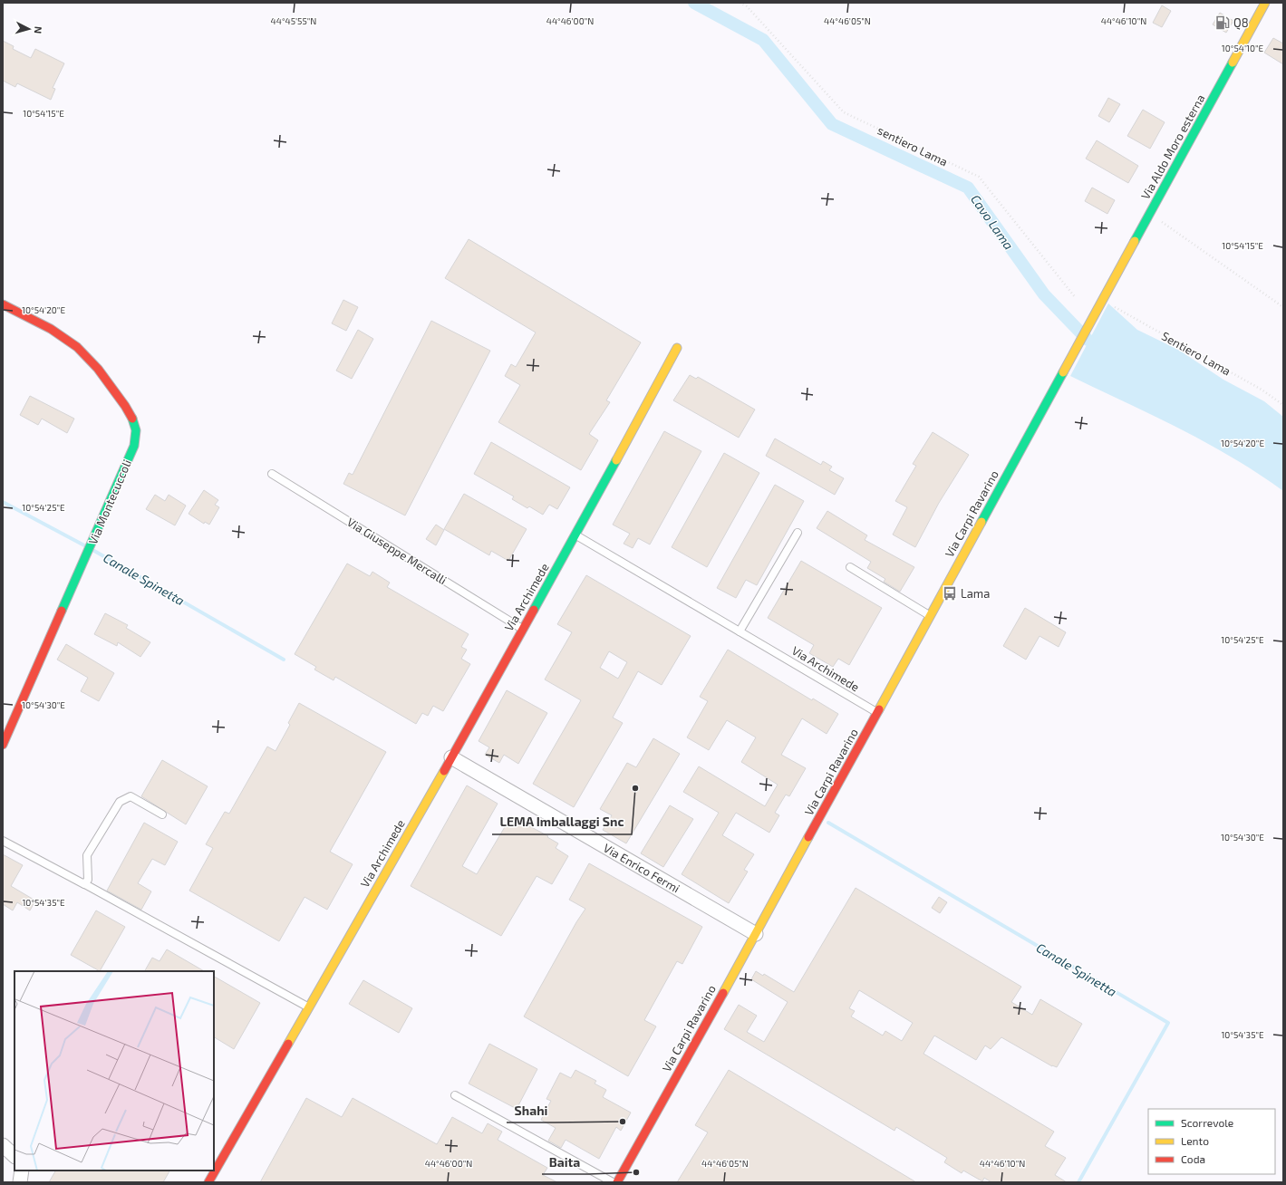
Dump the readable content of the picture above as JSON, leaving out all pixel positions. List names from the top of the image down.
{
  "streets": {
    "street": [
      "Via Aldo Moro esterna",
      "Via Montecuccoli",
      "Via Carpi Ravarino",
      "Via Archimede",
      "Via Enrico Fermi"
    ],
    "lane": ["Via Giuseppe Mercalli"],
    "path": ["sentiero Lama", "Sentiero Lama"]
  },
  "crossings": [
    ["Via Aldo Moro esterna", "Sentiero Lama"],
    ["Via Aldo Moro esterna", "Via Carpi Ravarino"],
    ["Via Carpi Ravarino", "Via Archimede"],
    ["Via Carpi Ravarino", "Via Enrico Fermi"],
    ["Via Giuseppe Mercalli", "Via Archimede"],
    ["Via Archimede", "Via Enrico Fermi"]
  ],
  "water": ["Cavo Lama", "Canale Spinetta"],
  "places": {
    "fuel station": ["Q8"],
    "bus stop": ["Lama"],
    "other": ["LEMA Imballaggi Snc", "Shahi", "Baita"]
  },
  "legend": ["Scorrevole", "Lento", "Coda"],
  "north": "right",
  "coordinates": [
    "44°45'55\"N",
    "44°46'00\"N",
    "44°46'05\"N",
    "44°46'10\"N",
    "10°54'10\"E",
    "10°54'15\"E",
    "10°54'20\"E",
    "10°54'25\"E",
    "10°54'30\"E",
    "10°54'35\"E"
  ]
}
